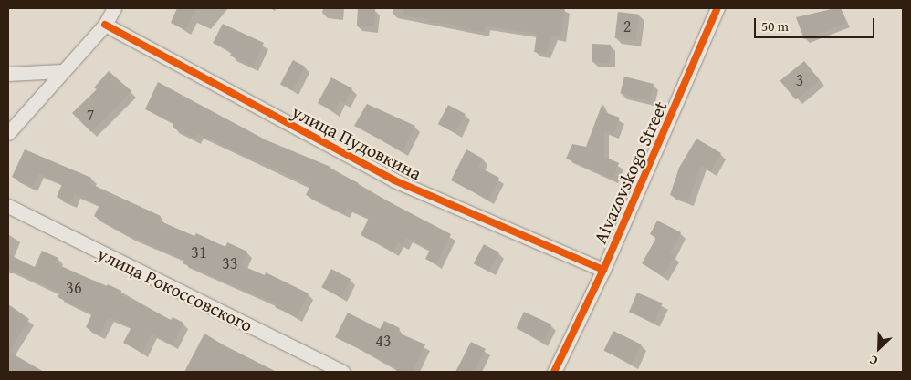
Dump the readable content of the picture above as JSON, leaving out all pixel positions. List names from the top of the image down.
{
  "streets": {
    "street": ["улица Пудовкина", "Aivazovskogo Street", "улица Рокоссовского"]
  },
  "crossings": [
    ["улица Пудовкина", "Aivazovskogo Street"]
  ],
  "house_numbers": [
    "2",
    "3",
    "7",
    "31",
    "33",
    "36",
    "43"
  ],
  "scale_bar": "50 m",
  "north": "bottom left"
}
